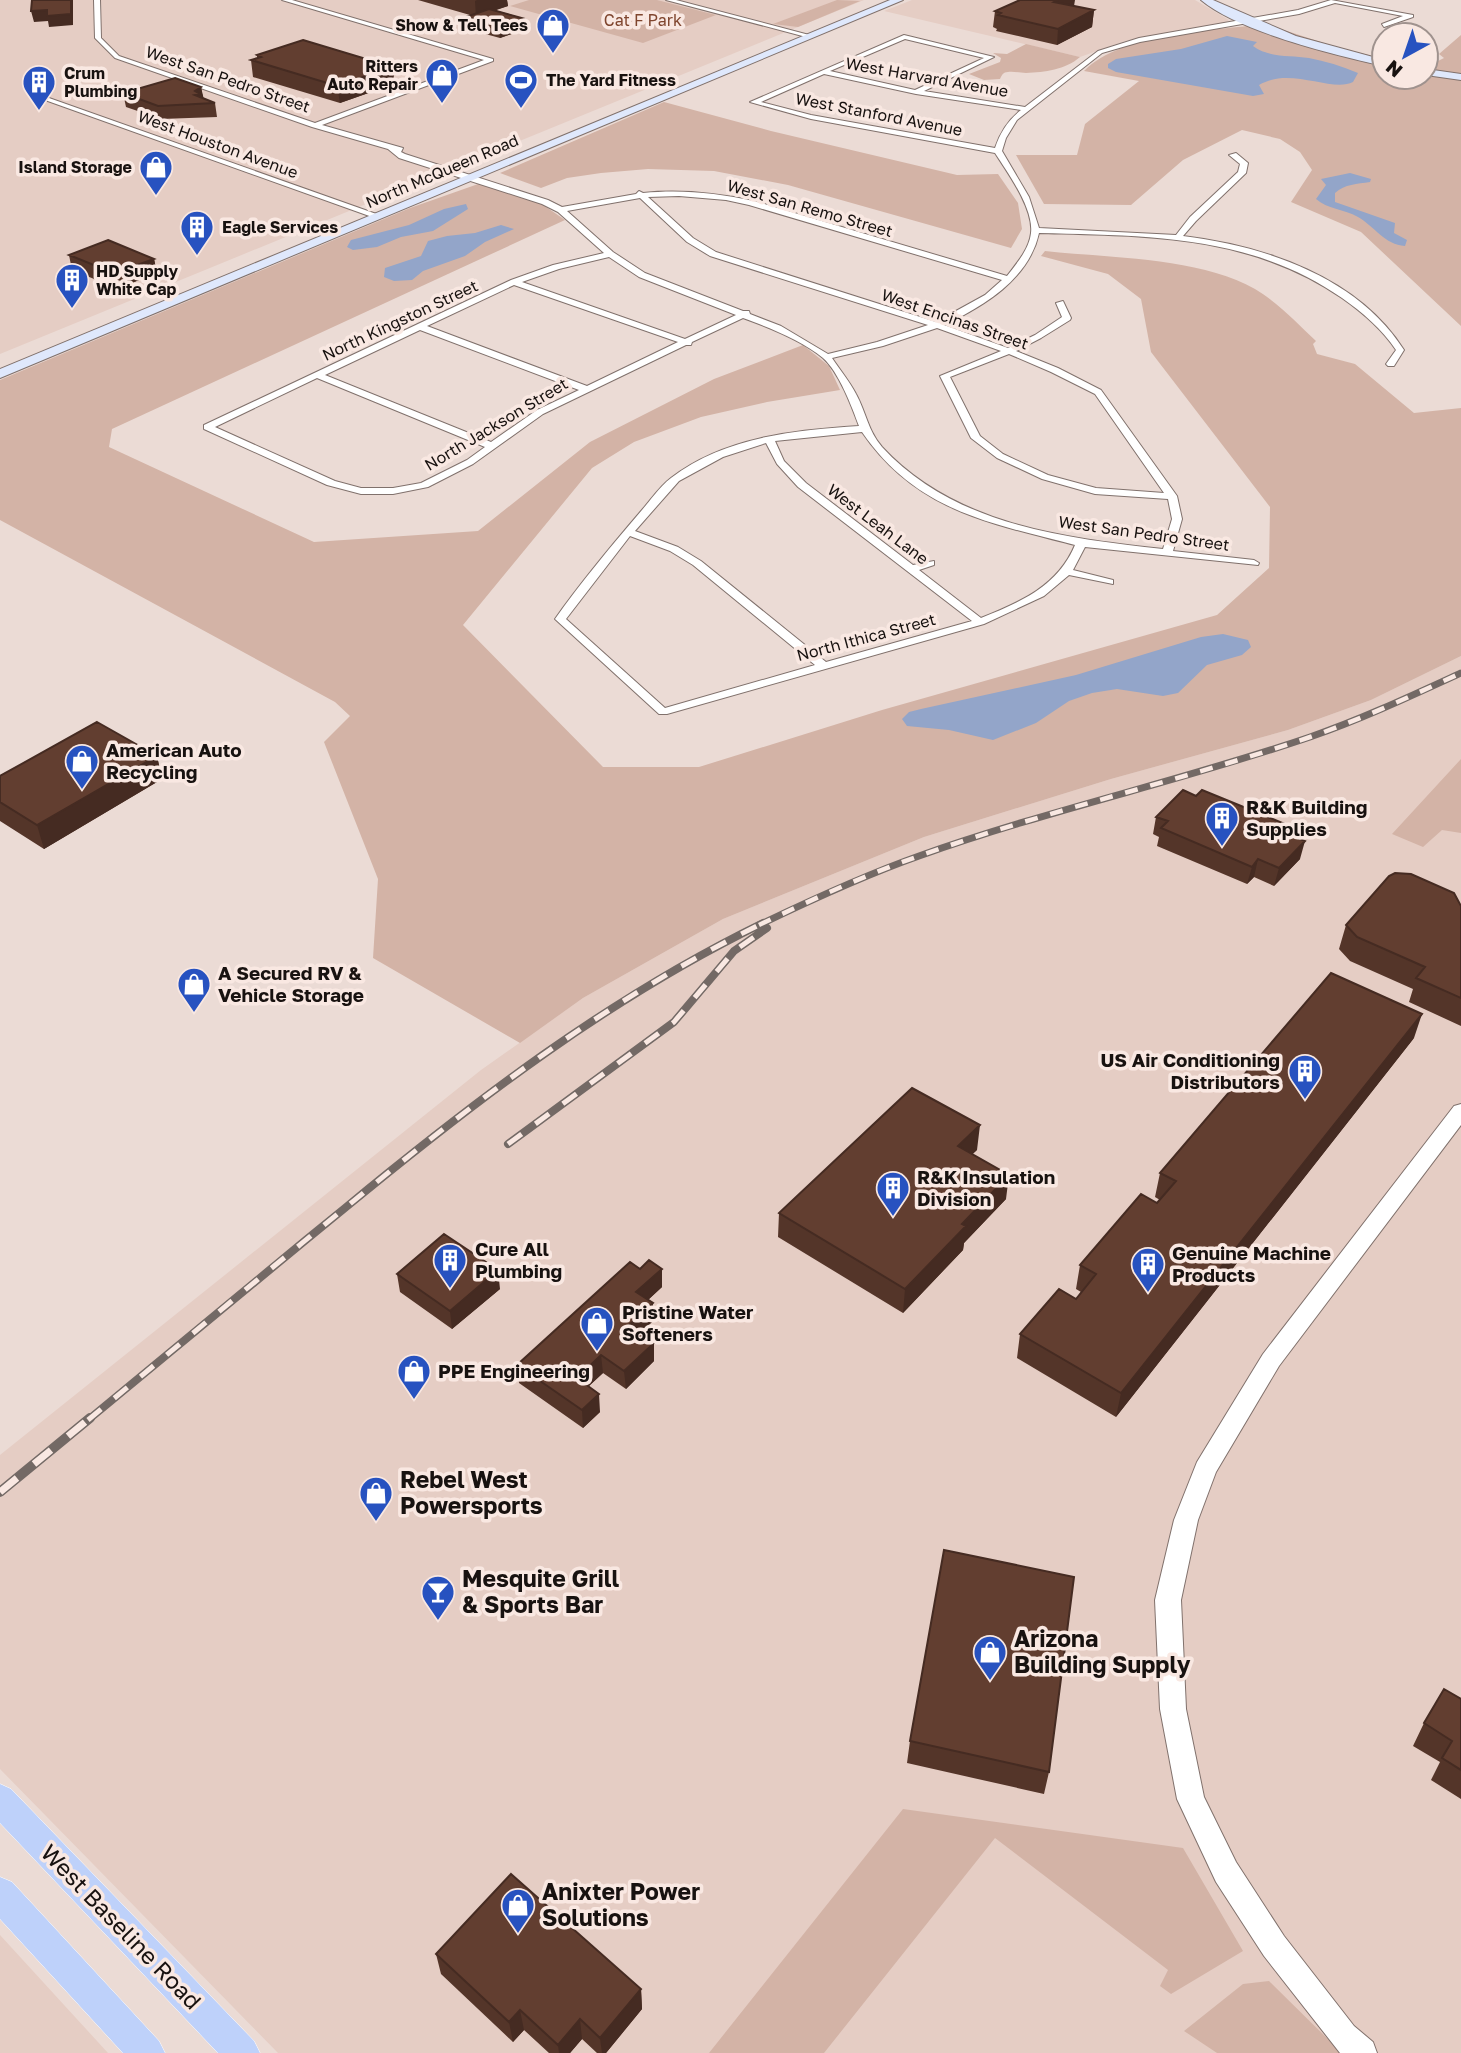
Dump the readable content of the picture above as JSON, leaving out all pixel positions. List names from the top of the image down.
{
  "streets": {
    "main road": ["North McQueen Road", "West Baseline Road"],
    "street": [
      "West Harvard Avenue",
      "West San Pedro Street",
      "West Stanford Avenue",
      "West Houston Avenue",
      "West San Remo Street",
      "West Encinas Street",
      "North Kingston Street",
      "North Jackson Street",
      "West Leah Lane",
      "North Ithica Street"
    ]
  },
  "crossings": [
    ["West Harvard Avenue", "West Stanford Avenue"],
    ["West San Pedro Street", "North McQueen Road"],
    ["West San Pedro Street", "West San Remo Street"],
    ["West San Pedro Street", "North Kingston Street"],
    ["West San Pedro Street", "North Jackson Street"],
    ["West San Pedro Street", "North Ithica Street"],
    ["West Houston Avenue", "North McQueen Road"],
    ["West San Remo Street", "West Encinas Street"],
    ["North Kingston Street", "North Jackson Street"],
    ["West Leah Lane", "North Ithica Street"]
  ],
  "parks": ["Cat F Park"],
  "places": {
    "shop": [
      "Show & Tell Tees",
      "Ritters Auto Repair",
      "Island Storage",
      "American Auto Recycling",
      "A Secured RV & Vehicle Storage",
      "Pristine Water Softeners",
      "PPE Engineering",
      "Rebel West Powersports",
      "Arizona Building Supply",
      "Anixter Power Solutions"
    ],
    "sports": ["The Yard Fitness"],
    "building": [
      "Crum Plumbing",
      "Eagle Services",
      "HD Supply White Cap",
      "R&K Building Supplies",
      "US Air Conditioning Distributors",
      "R&K Insulation Division",
      "Cure All Plumbing",
      "Genuine Machine Products"
    ],
    "bar": ["Mesquite Grill & Sports Bar"]
  },
  "north": "bottom left"
}
